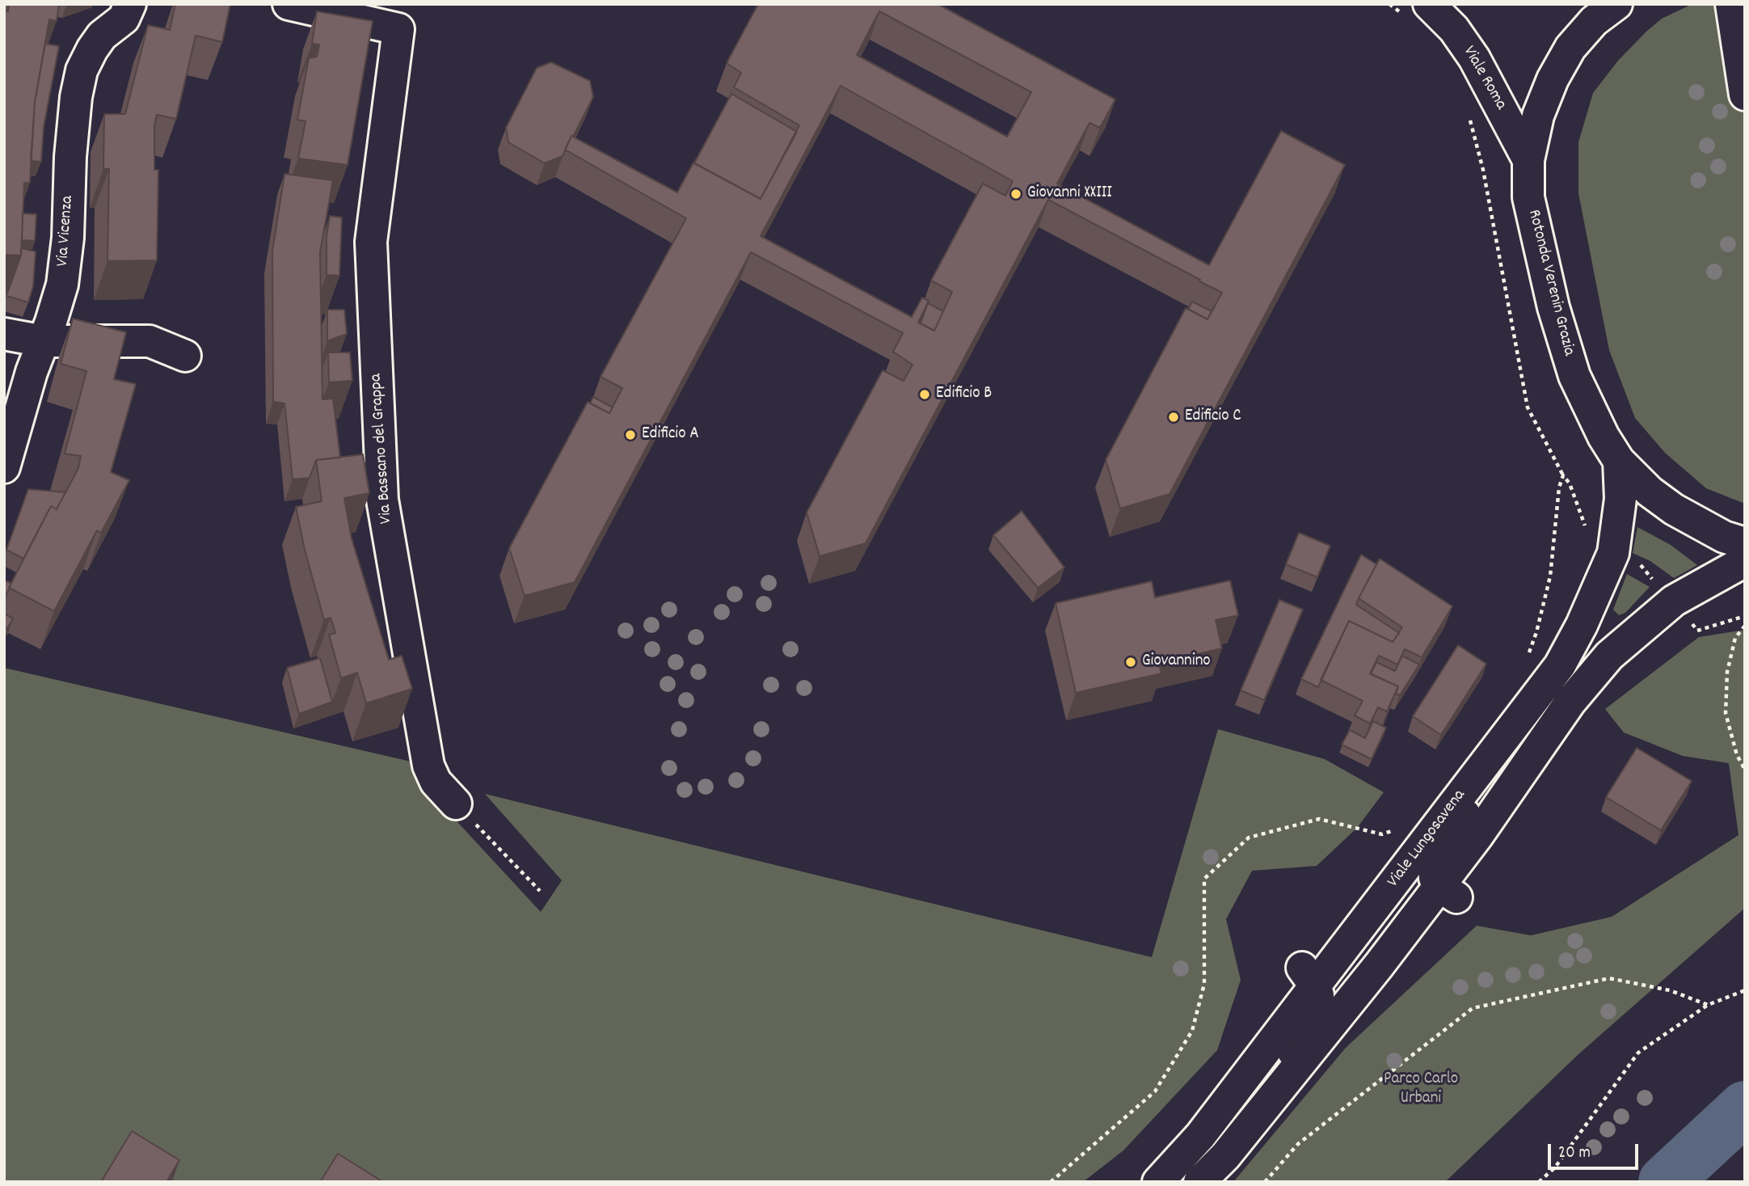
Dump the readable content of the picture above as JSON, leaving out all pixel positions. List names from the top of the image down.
{
  "streets": {
    "main road": [
      "Viale Roma",
      "Via Vicenza",
      "Rotonda Verenin Grazia",
      "Via Bassano del Grappa",
      "Viale Lungosavena"
    ]
  },
  "crossings": [
    ["Viale Roma", "Rotonda Verenin Grazia"],
    ["Rotonda Verenin Grazia", "Viale Lungosavena"]
  ],
  "parks": ["Parco Carlo Urbani"],
  "places": [
    "Giovanni XXIII",
    "Edificio B",
    "Edificio C",
    "Edificio A",
    "Giovannino"
  ],
  "scale_bar": "20 m"
}
